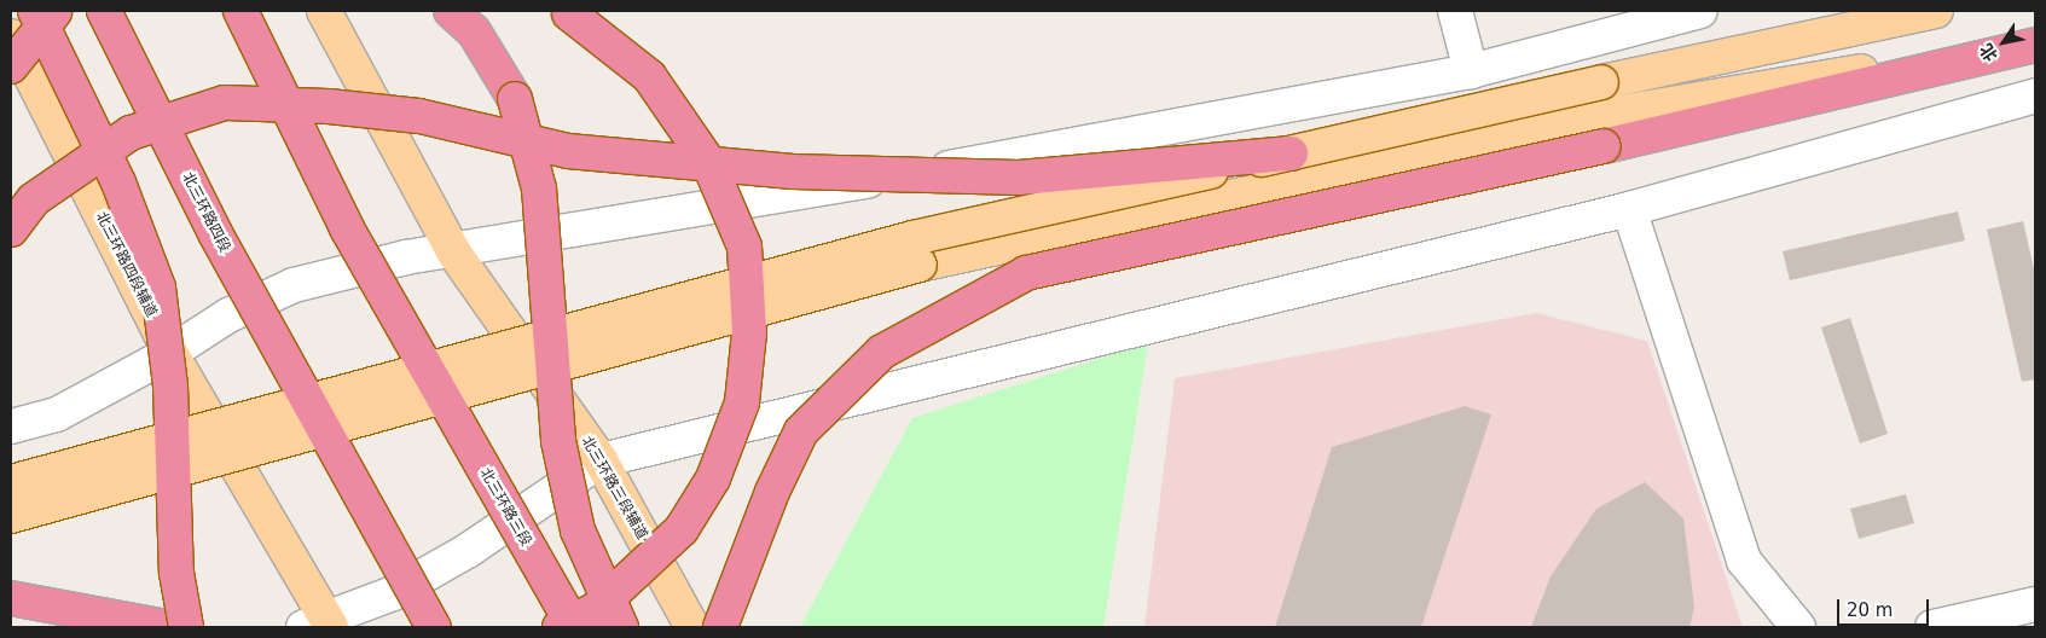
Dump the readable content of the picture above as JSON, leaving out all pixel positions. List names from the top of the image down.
{
  "streets": {
    "highway": ["北三环路四段", "北三环路三段"],
    "main road": ["北三环路四段辅道", "北三环路三段辅道"]
  },
  "scale_bar": "20 m",
  "north": "bottom left"
}
